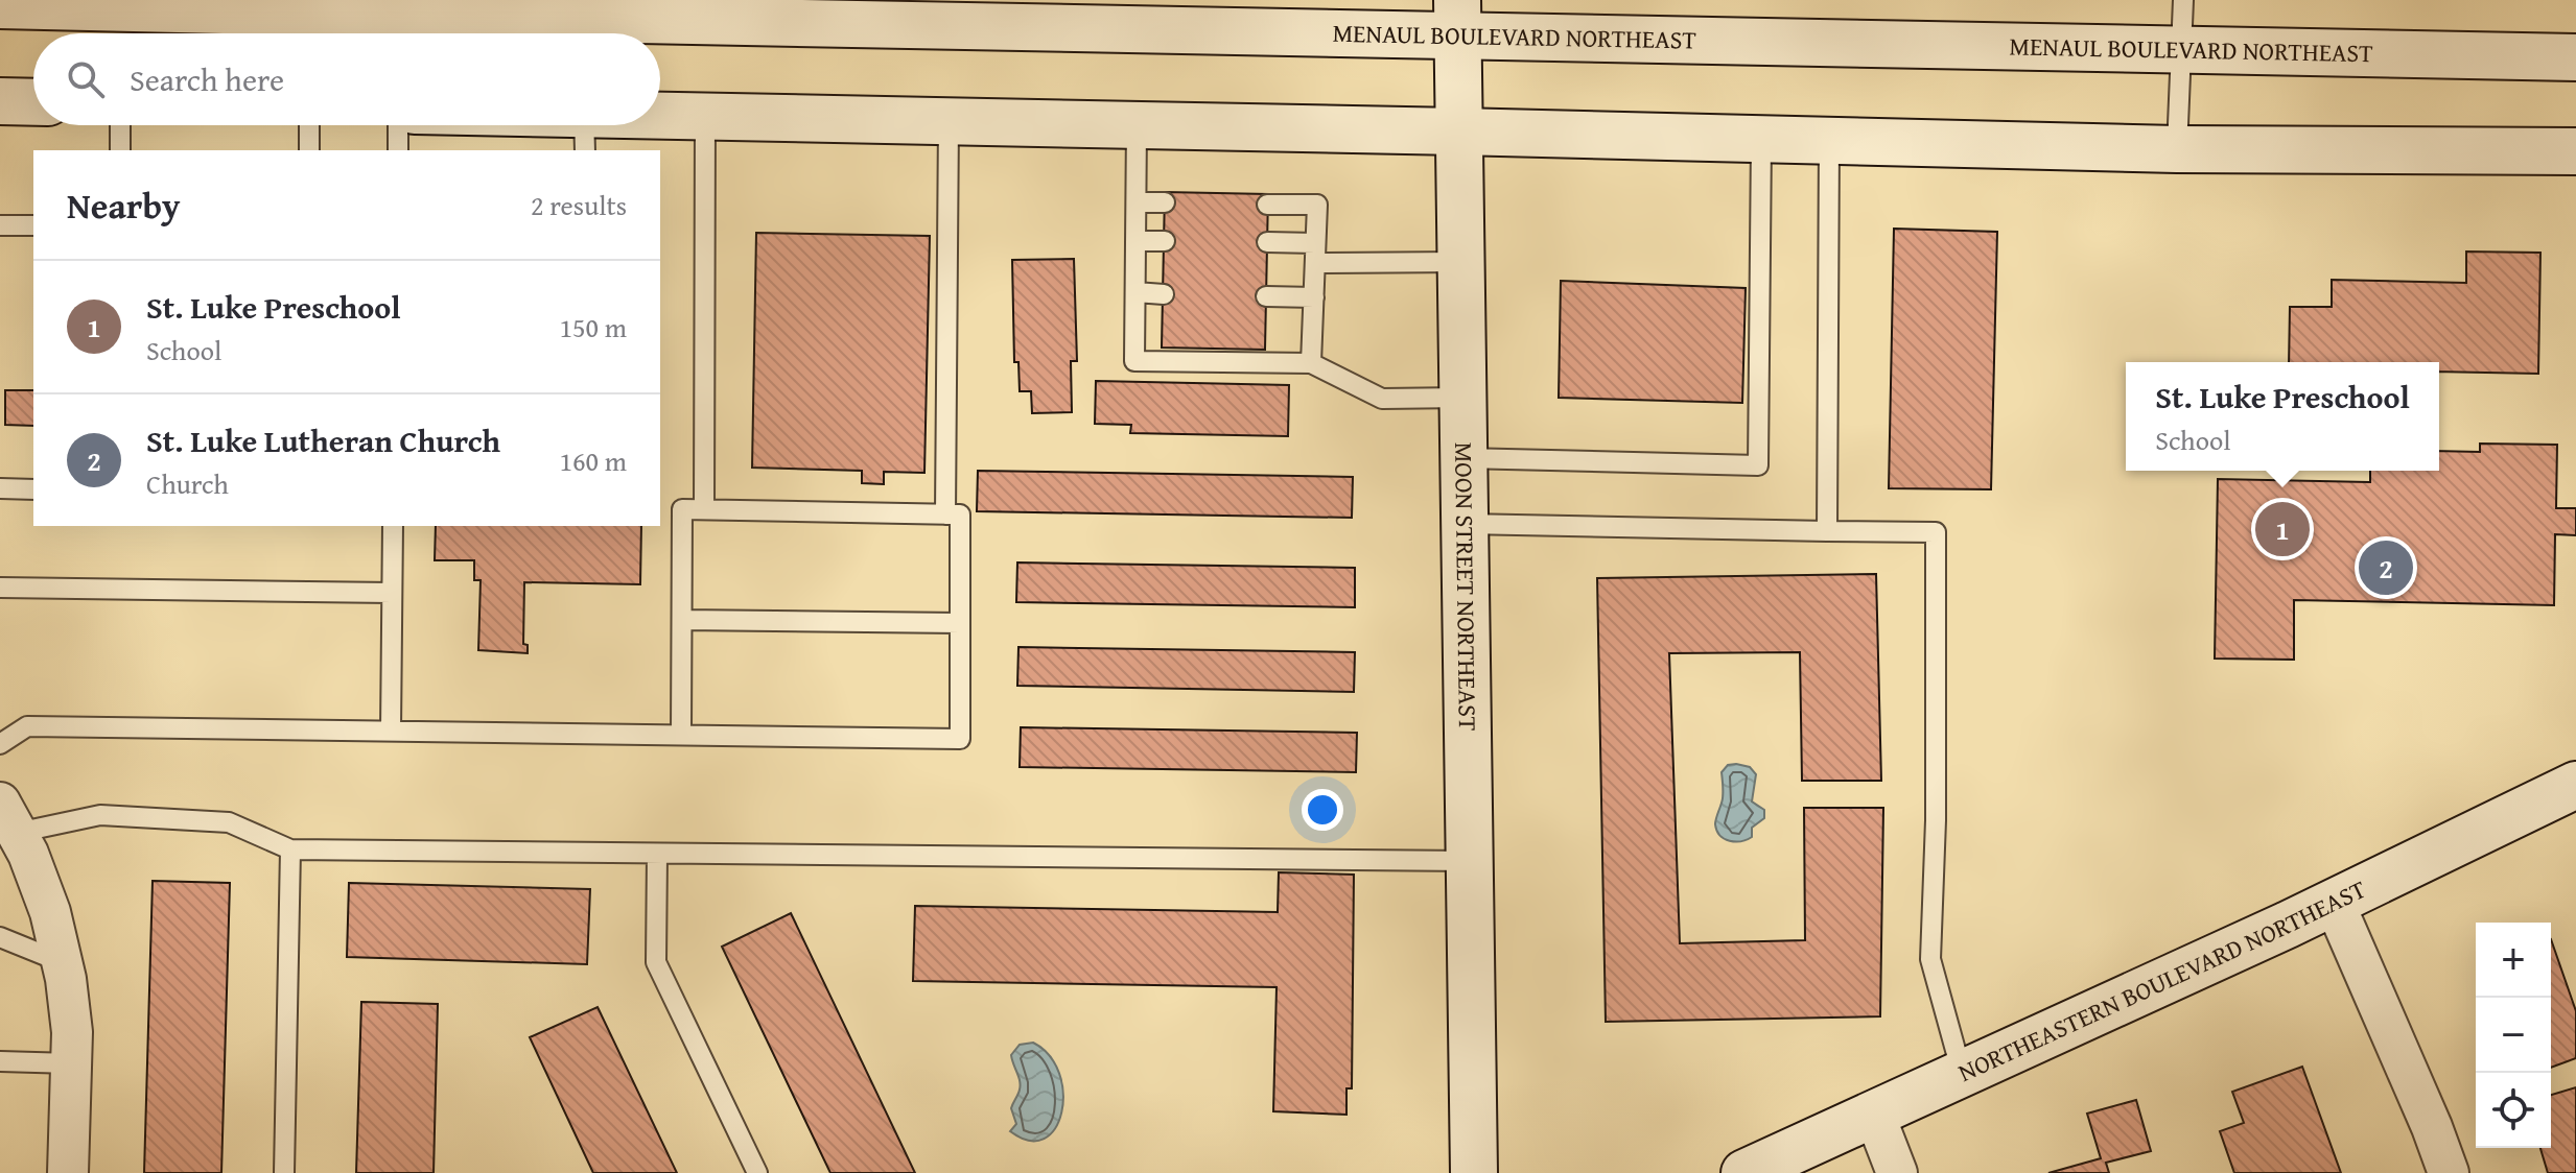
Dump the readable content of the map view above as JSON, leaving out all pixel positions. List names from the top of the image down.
{
  "streets": {
    "main road": ["MENAUL BOULEVARD NORTHEAST", "MOON STREET NORTHEAST", "NORTHEASTERN BOULEVARD NORTHEAST"]
  },
  "crossings": [
    ["MENAUL BOULEVARD NORTHEAST", "MOON STREET NORTHEAST"]
  ],
  "page": {
    "search": "Search here",
    "heading": ["Nearby", "2 results"],
    "list": [
      {
        "mark": "1",
        "name": "St. Luke Preschool",
        "note": "School",
        "value": "150 m"
      },
      {
        "mark": "2",
        "name": "St. Luke Lutheran Church",
        "note": "Church",
        "value": "160 m"
      }
    ],
    "popup": ["St. Luke Preschool", "School"],
    "pins": ["1", "2"],
    "map_buttons": ["+", "−"]
  }
}
